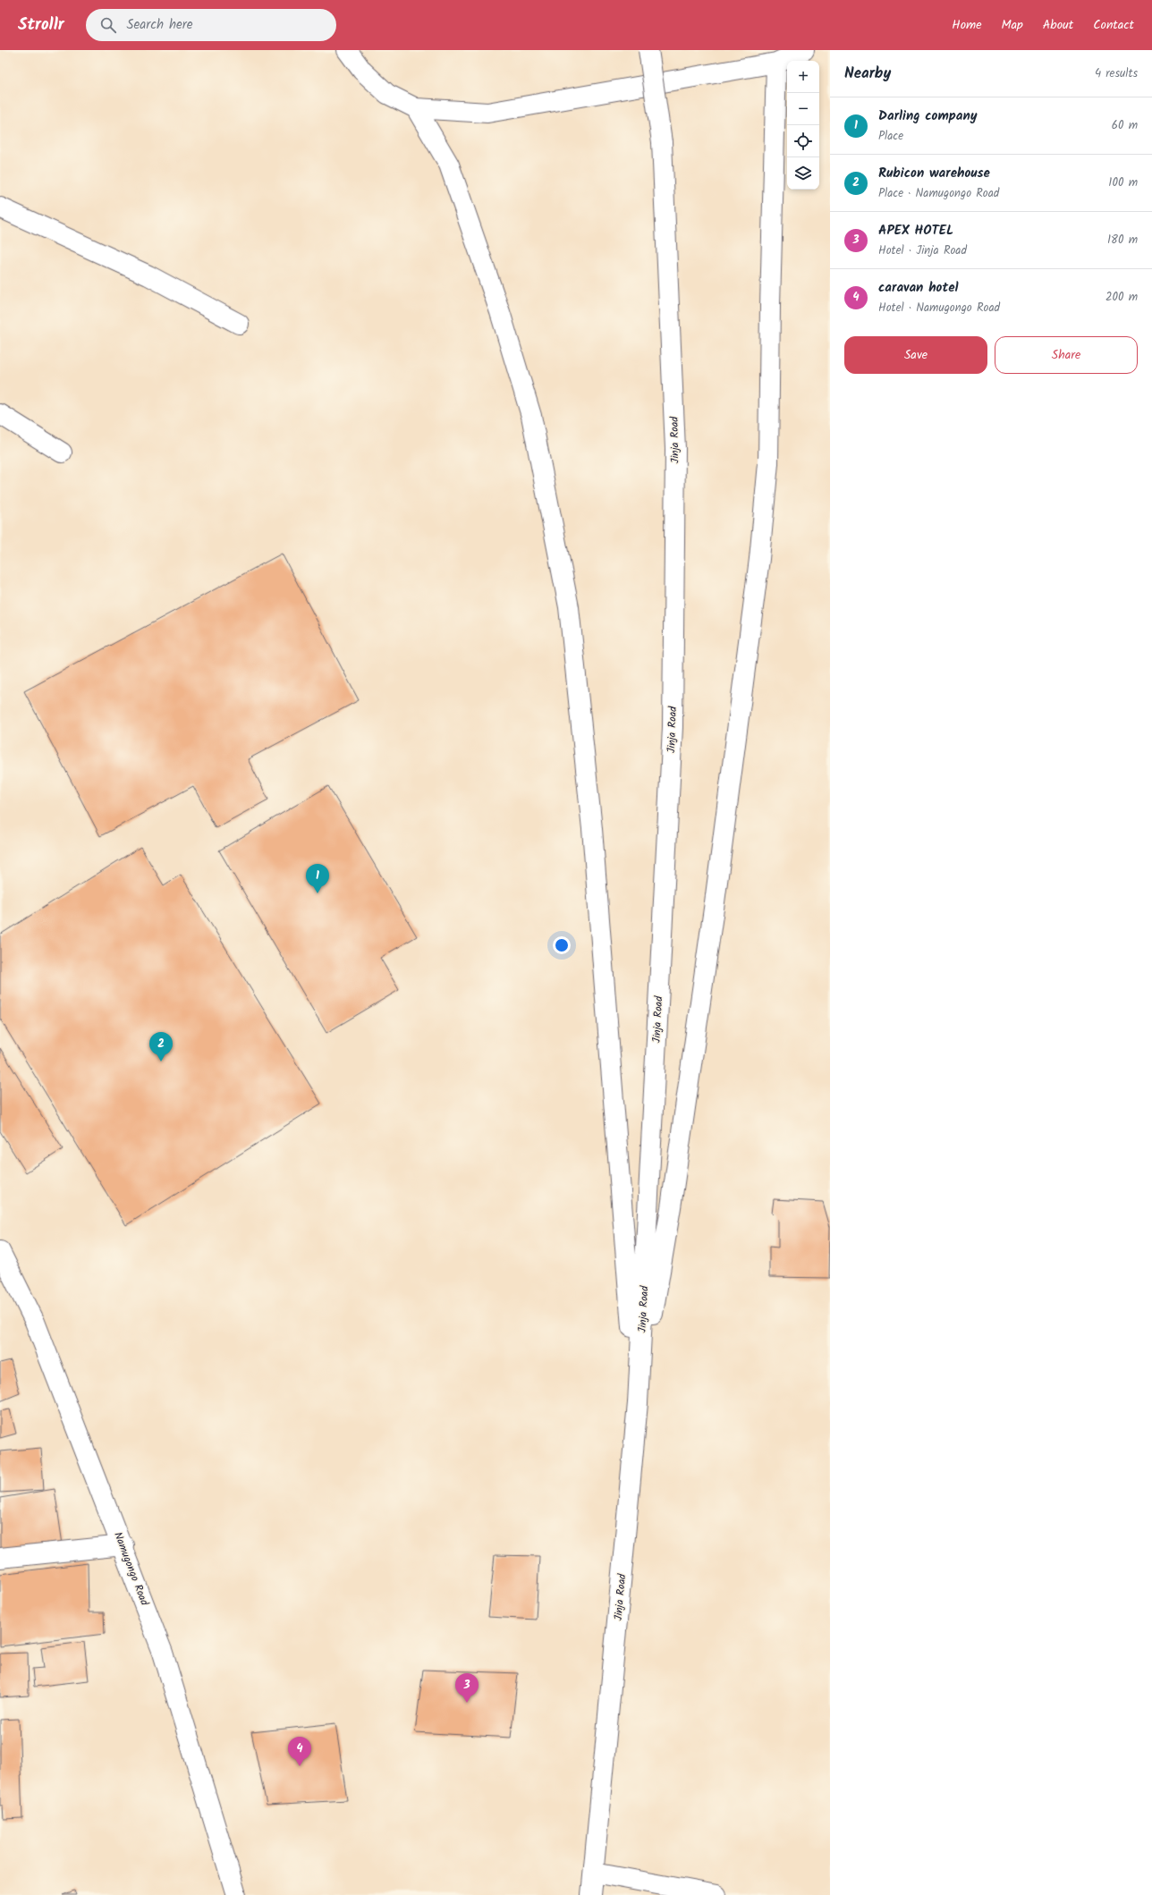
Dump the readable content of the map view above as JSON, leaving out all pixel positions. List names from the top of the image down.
{
  "streets": {
    "main road": ["Jinja Road", "Namugongo Road"]
  },
  "page": {
    "header": "Strollr",
    "search": "Search here",
    "nav": [
      "Home",
      "Map",
      "About",
      "Contact"
    ],
    "heading": ["Nearby", "4 results"],
    "map_buttons": ["+", "−"],
    "list": [
      {
        "mark": "1",
        "name": "Darling company",
        "note": "Place",
        "value": "60 m"
      },
      {
        "mark": "2",
        "name": "Rubicon warehouse",
        "note": "Place · Namugongo Road",
        "value": "100 m"
      },
      {
        "mark": "3",
        "name": "APEX HOTEL",
        "note": "Hotel · Jinja Road",
        "value": "180 m"
      },
      {
        "mark": "4",
        "name": "caravan hotel",
        "note": "Hotel · Namugongo Road",
        "value": "200 m"
      }
    ],
    "buttons": ["Save", "Share"],
    "pins": [
      "1",
      "2",
      "3",
      "4"
    ]
  }
}
